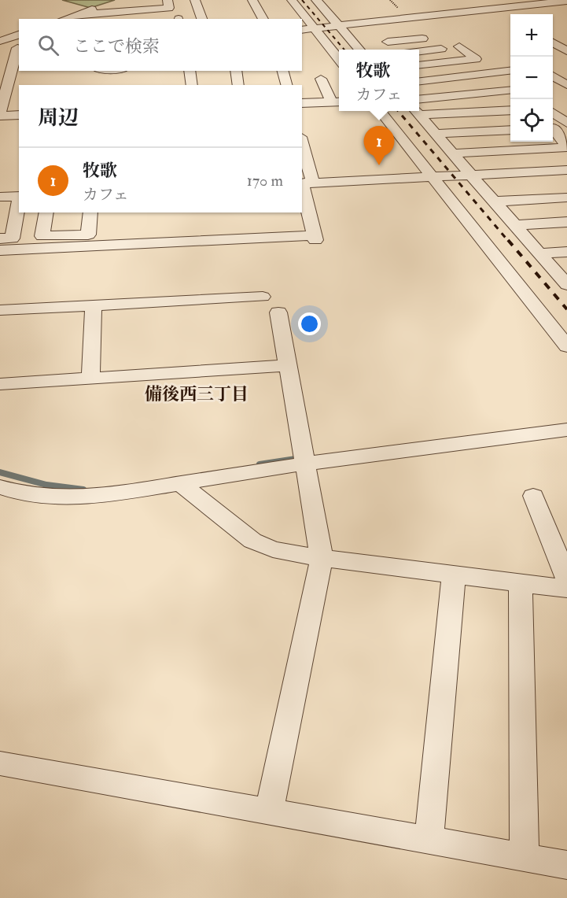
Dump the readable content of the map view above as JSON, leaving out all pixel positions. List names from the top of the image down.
{
  "districts": ["備後西三丁目"],
  "page": {
    "map_buttons": ["+", "−"],
    "search": "ここで検索",
    "popup": ["牧歌", "カフェ"],
    "heading": "周辺",
    "pins": "1",
    "list": [
      {
        "mark": "1",
        "name": "牧歌",
        "note": "カフェ",
        "value": "170 m"
      }
    ]
  }
}
